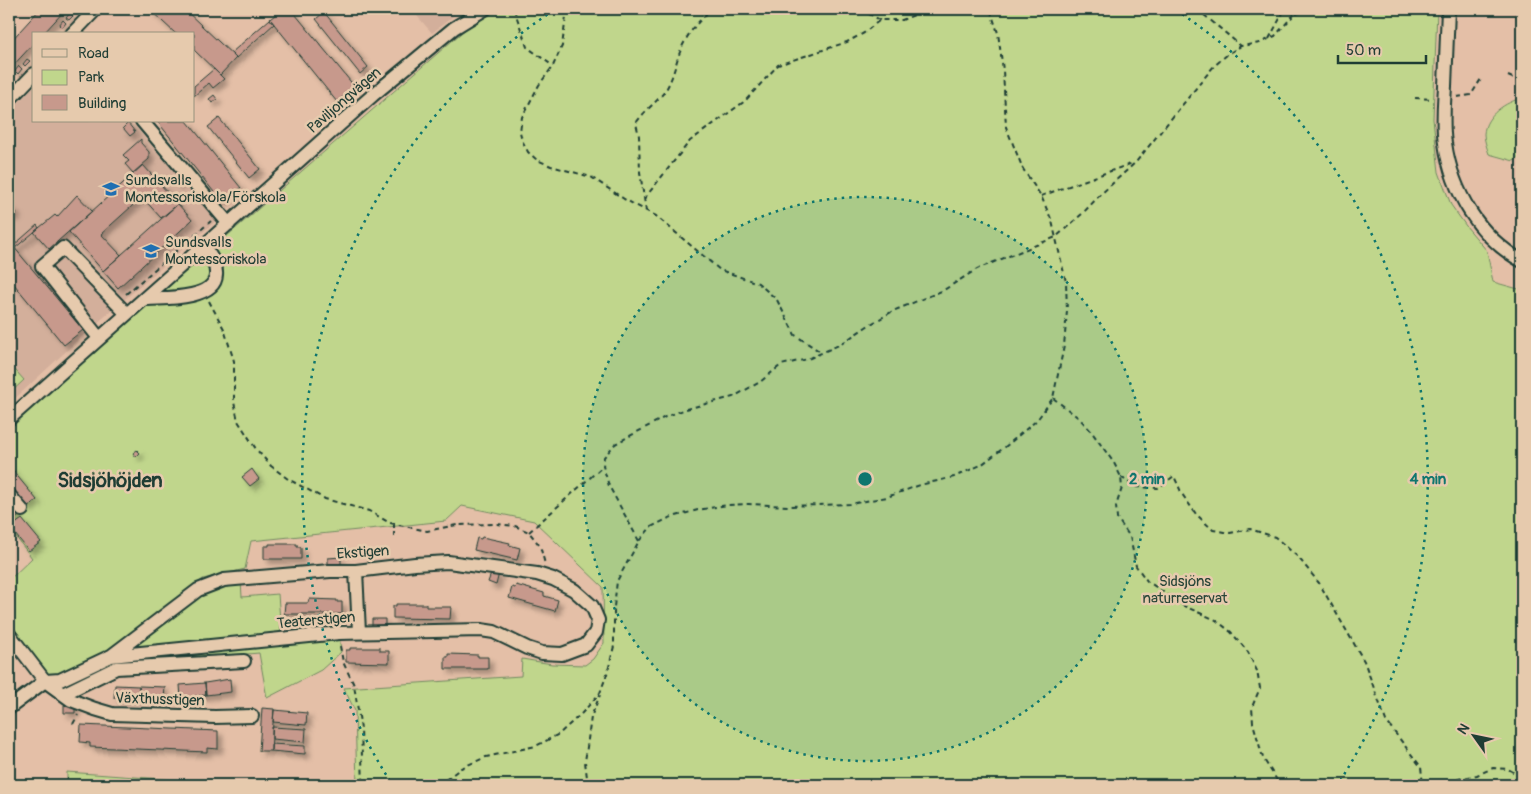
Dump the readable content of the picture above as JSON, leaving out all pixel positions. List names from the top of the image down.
{
  "streets": {
    "street": [
      "Paviljongvägen",
      "Ekstigen",
      "Teaterstigen",
      "Växthusstigen"
    ]
  },
  "crossings": [
    ["Ekstigen", "Teaterstigen"],
    ["Teaterstigen", "Växthusstigen"]
  ],
  "districts": ["Sidsjöhöjden"],
  "parks": ["Sidsjöns naturreservat"],
  "places": {
    "school or university": ["Sundsvalls Montessoriskola/Förskola", "Sundsvalls Montessoriskola"]
  },
  "legend": ["Road", "Park", "Building"],
  "scale_bar": "50 m",
  "north": "top left",
  "rings": ["2 min", "4 min"]
}
